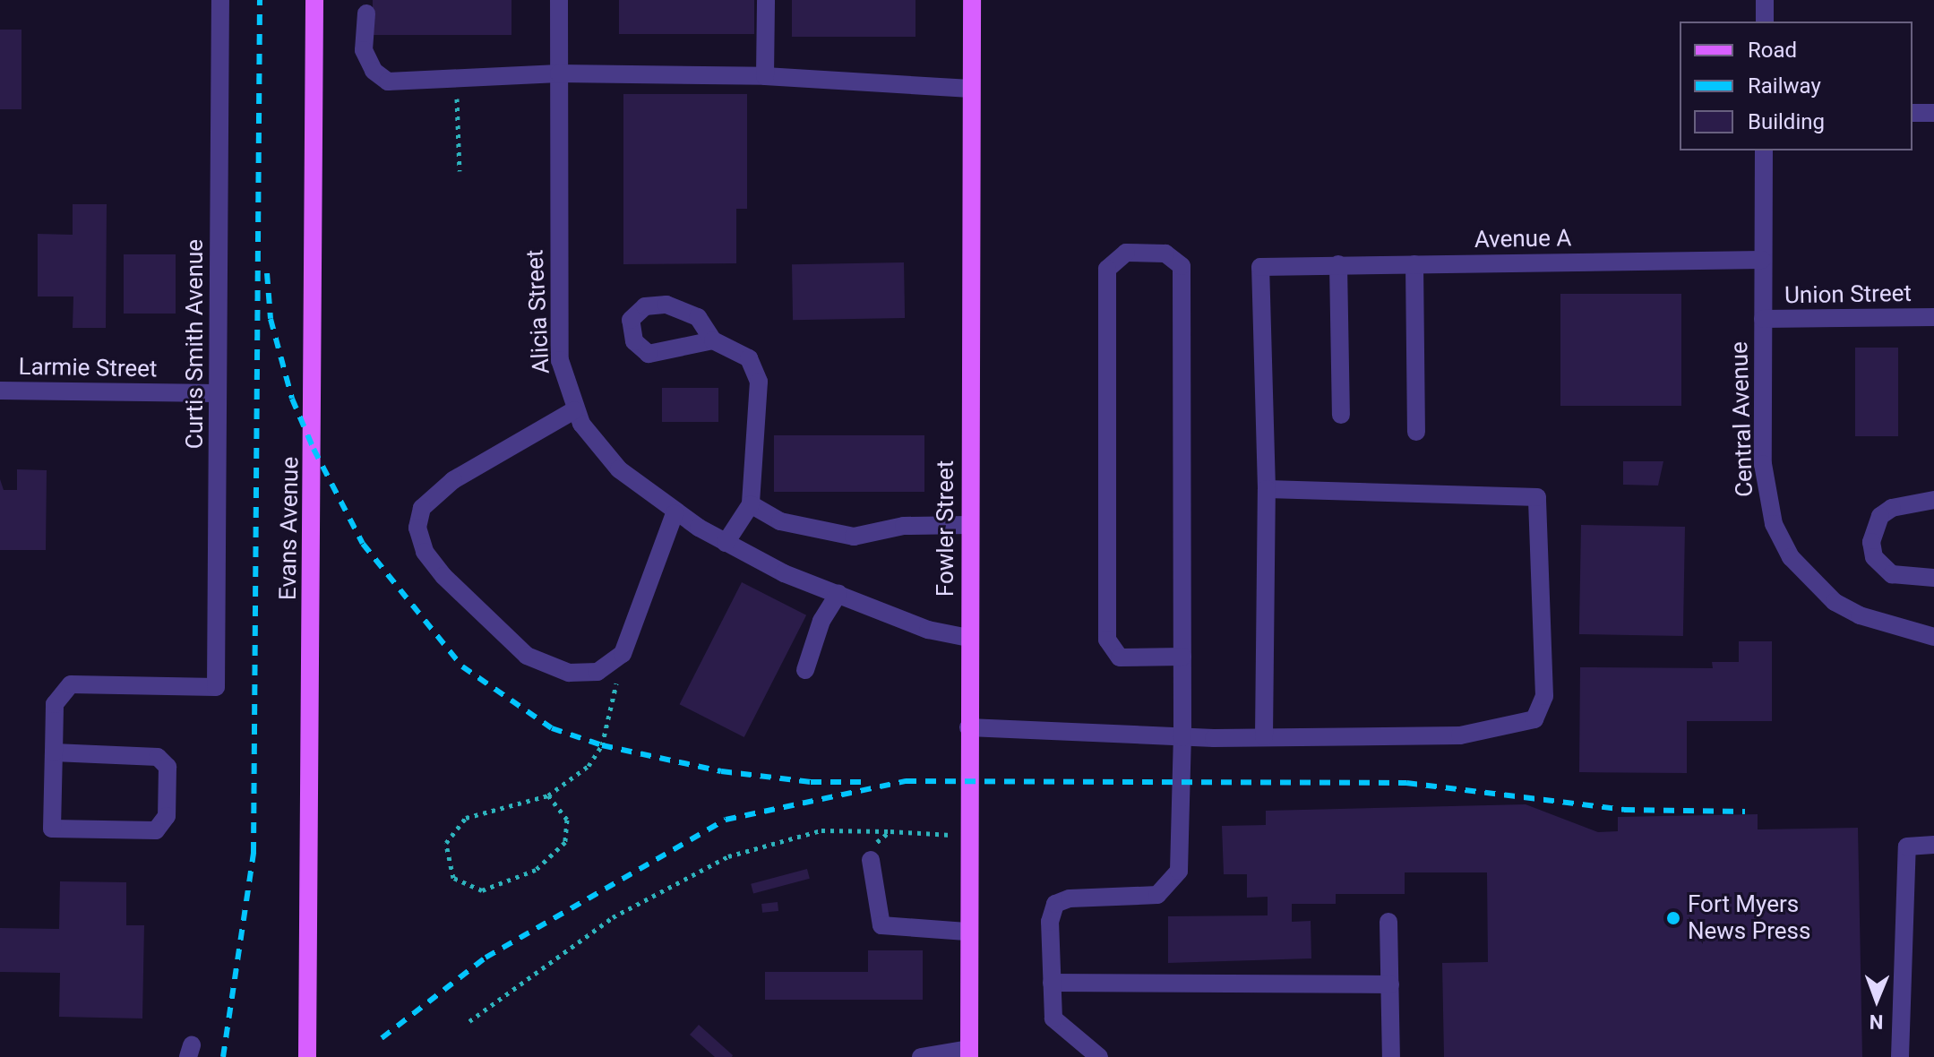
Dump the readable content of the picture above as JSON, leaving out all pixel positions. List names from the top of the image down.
{
  "streets": {
    "main road": ["Evans Avenue", "Fowler Street"],
    "street": [
      "Avenue A",
      "Union Street",
      "Alicia Street",
      "Curtis Smith Avenue",
      "Larmie Street",
      "Central Avenue"
    ]
  },
  "crossings": [
    ["Avenue A", "Central Avenue"],
    ["Union Street", "Central Avenue"],
    ["Alicia Street", "Fowler Street"],
    ["Curtis Smith Avenue", "Larmie Street"]
  ],
  "places": ["Fort Myers News Press"],
  "legend": ["Road", "Railway", "Building"],
  "north": "bottom"
}
